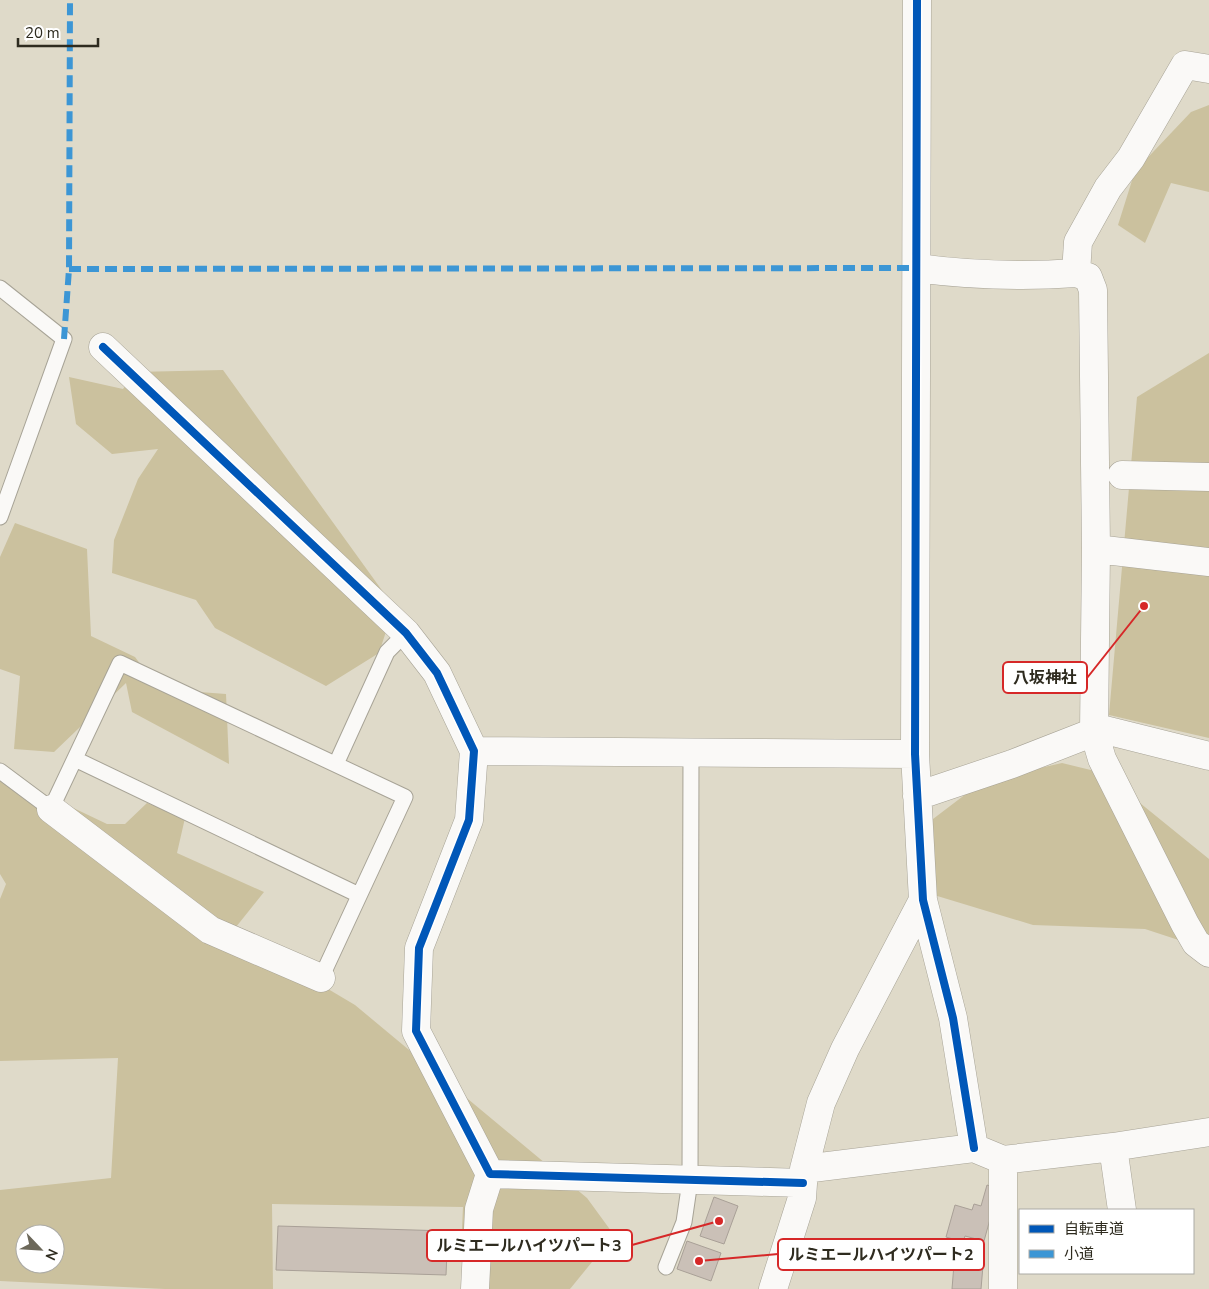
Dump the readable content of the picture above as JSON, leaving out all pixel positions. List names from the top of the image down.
{
  "places": ["八坂神社", "ルミエールハイツパート3", "ルミエールハイツパート2"],
  "legend": ["自転車道", "小道"],
  "scale_bar": "20 m",
  "north": "bottom right"
}
